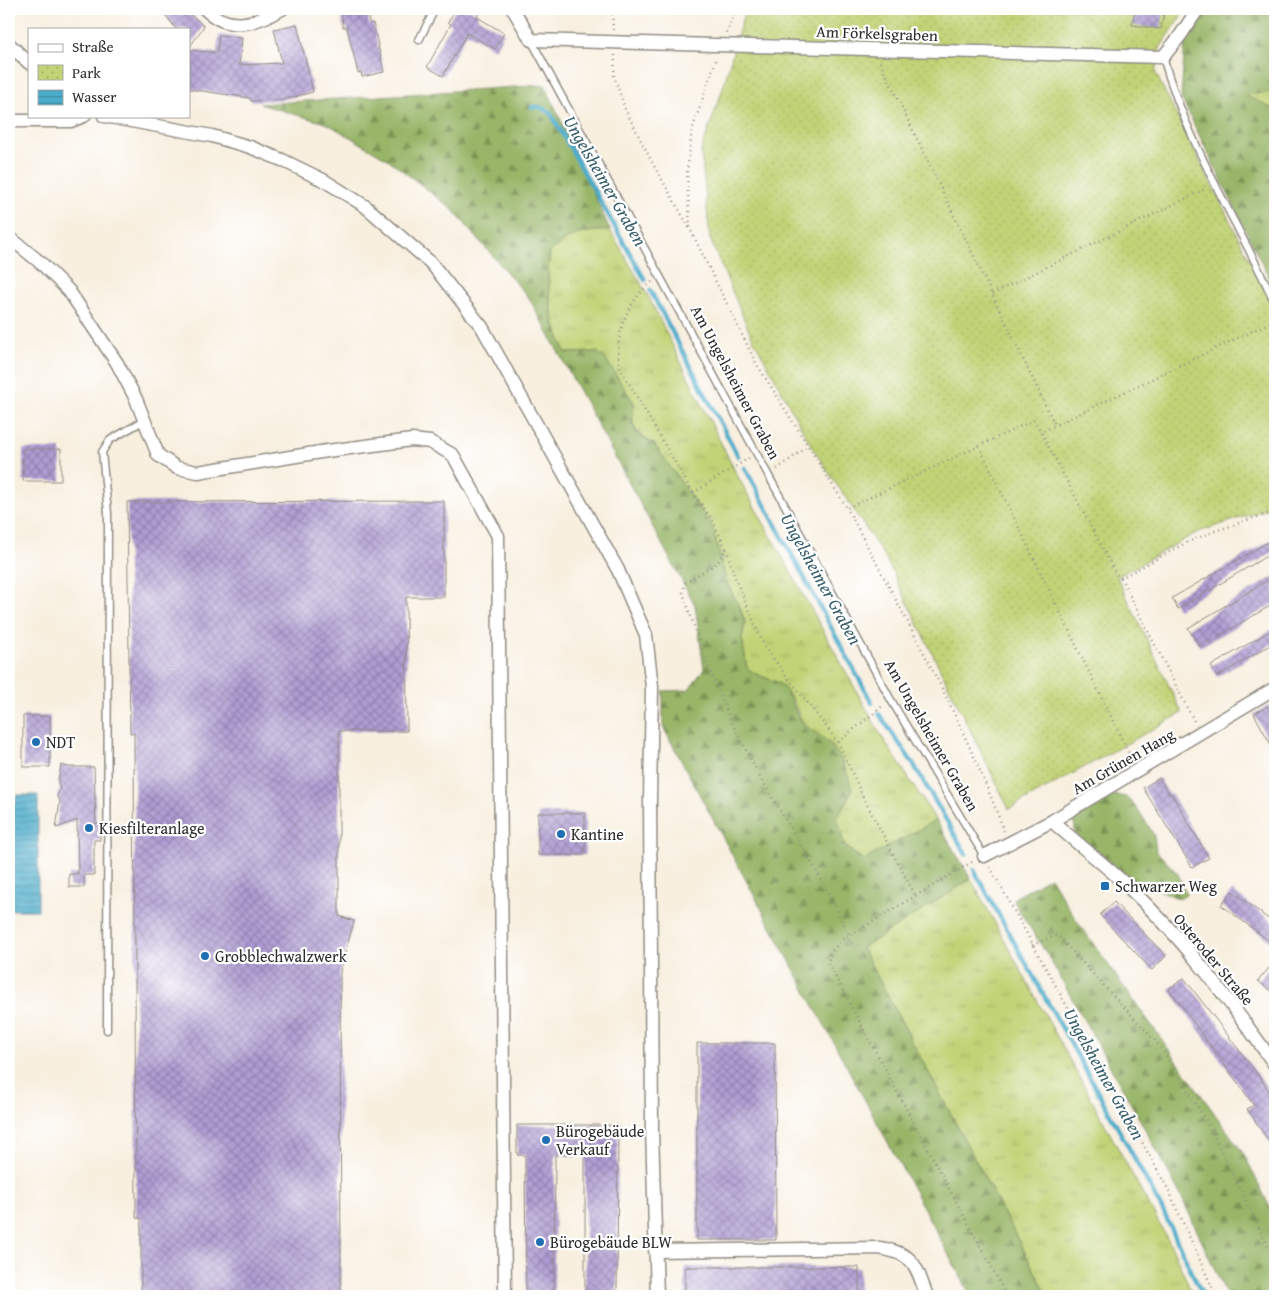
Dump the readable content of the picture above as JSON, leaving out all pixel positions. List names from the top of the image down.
{
  "streets": {
    "street": [
      "Am Förkelsgraben",
      "Am Ungelsheimer Graben",
      "Am Grünen Hang",
      "Osteroder Straße"
    ]
  },
  "crossings": [
    ["Am Förkelsgraben", "Am Ungelsheimer Graben"],
    ["Am Ungelsheimer Graben", "Am Grünen Hang"],
    ["Am Grünen Hang", "Osteroder Straße"]
  ],
  "water": ["Ungelsheimer Graben"],
  "places": {
    "other": [
      "NDT",
      "Kiesfilteranlage",
      "Kantine",
      "Grobblechwalzwerk",
      "Bürogebäude Verkauf",
      "Bürogebäude BLW"
    ],
    "transit": ["Schwarzer Weg"]
  },
  "legend": ["Straße", "Park", "Wasser"]
}
